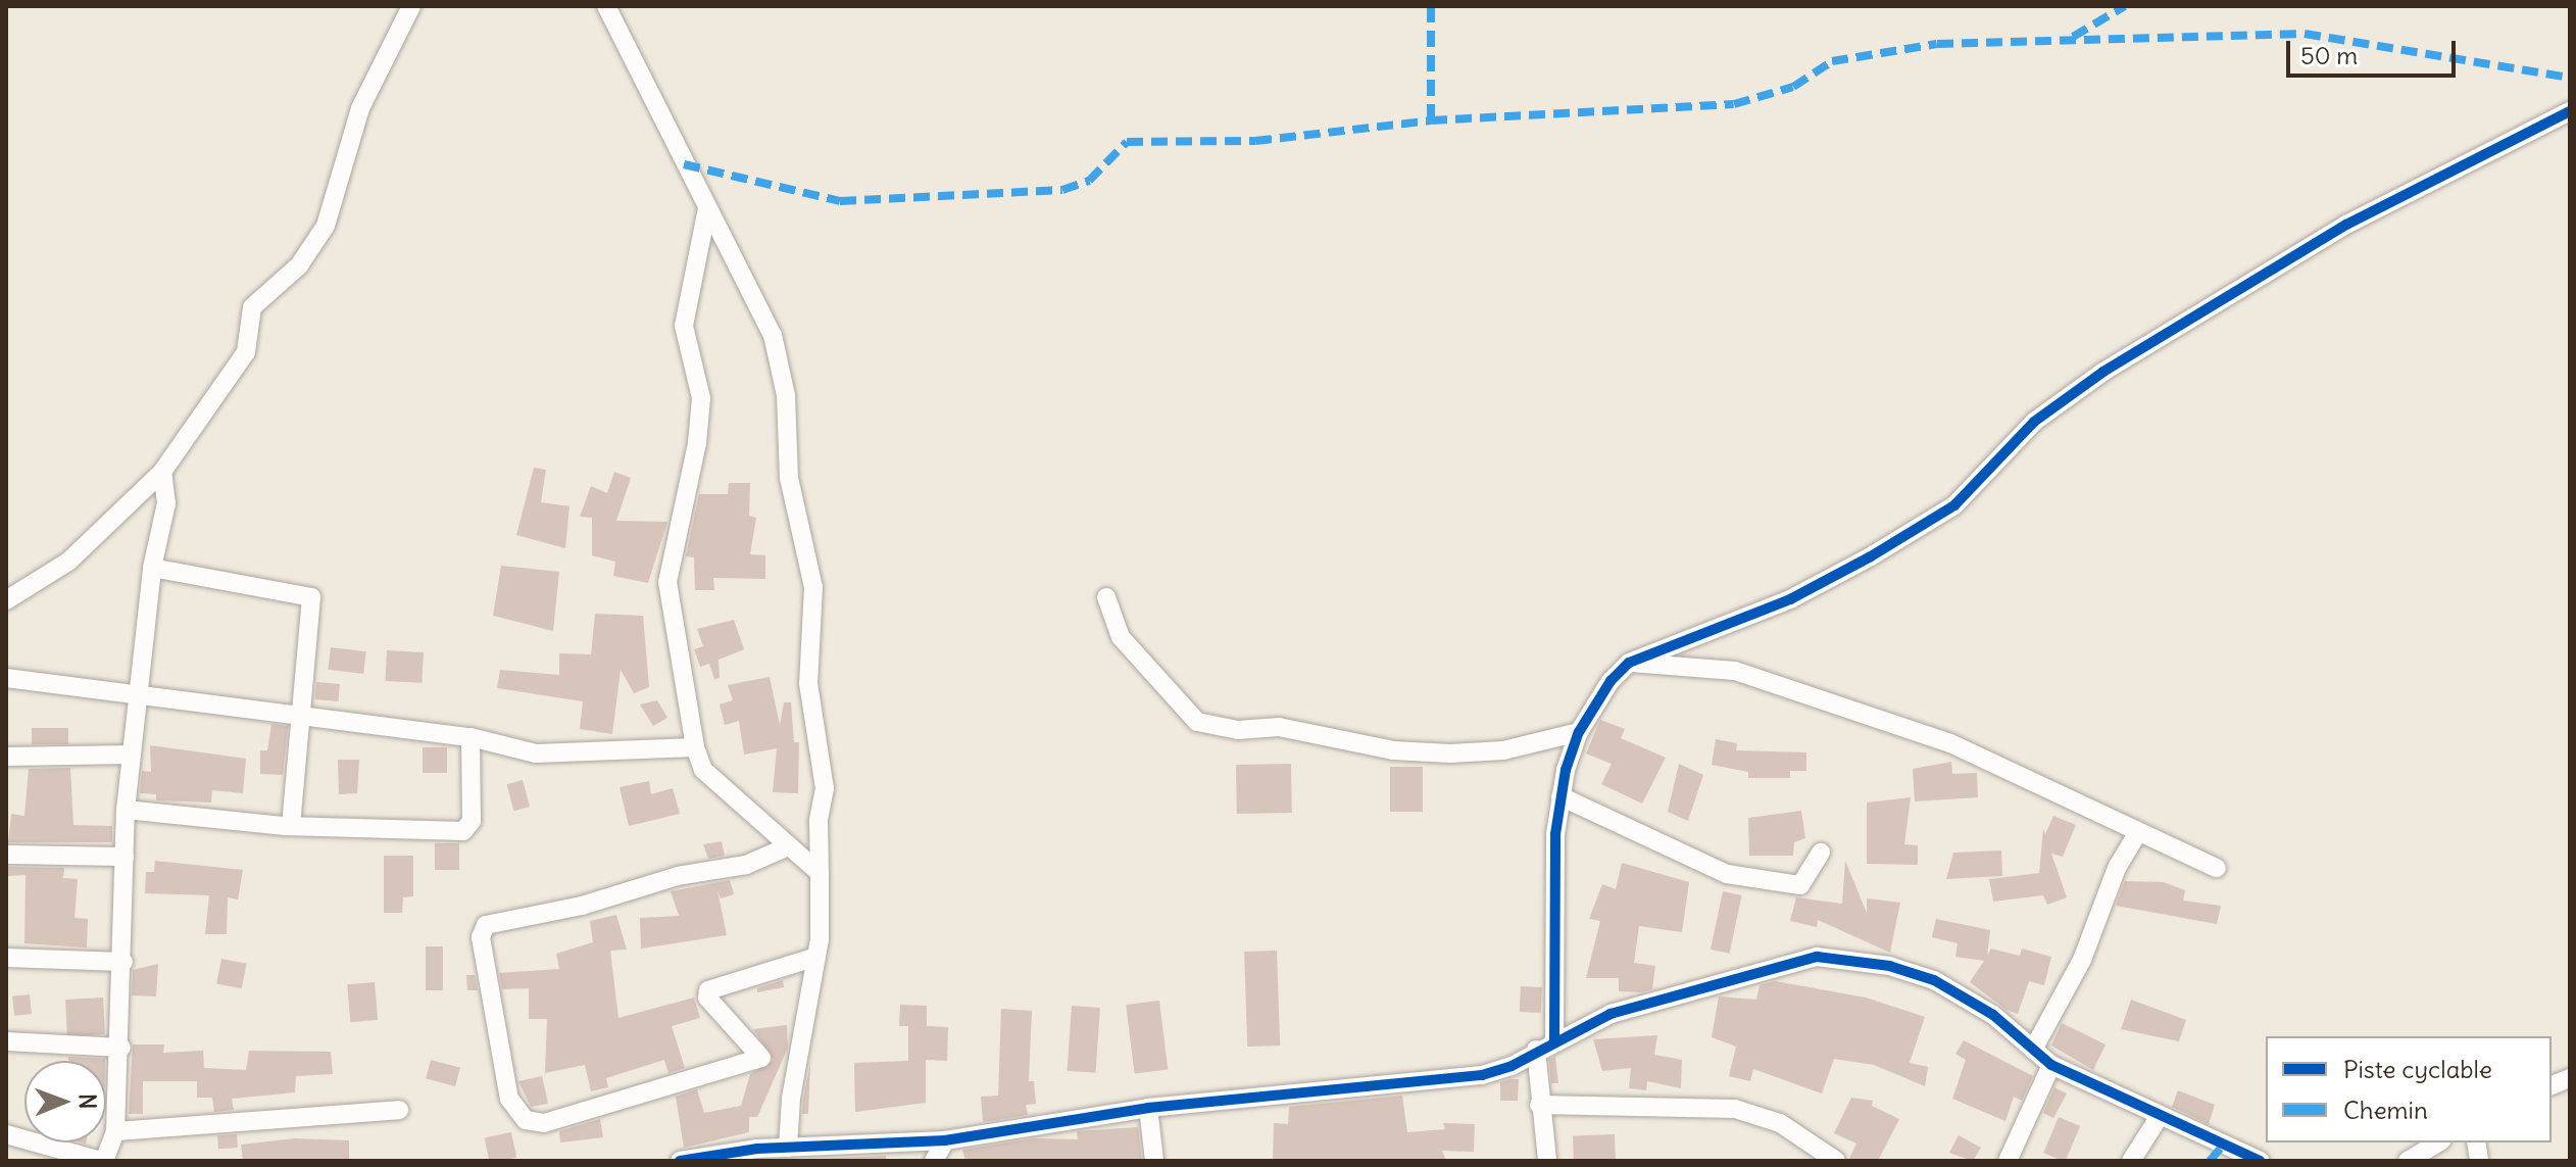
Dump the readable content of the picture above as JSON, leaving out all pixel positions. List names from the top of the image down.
{
  "legend": ["Piste cyclable", "Chemin"],
  "scale_bar": "50 m",
  "north": "right"
}
